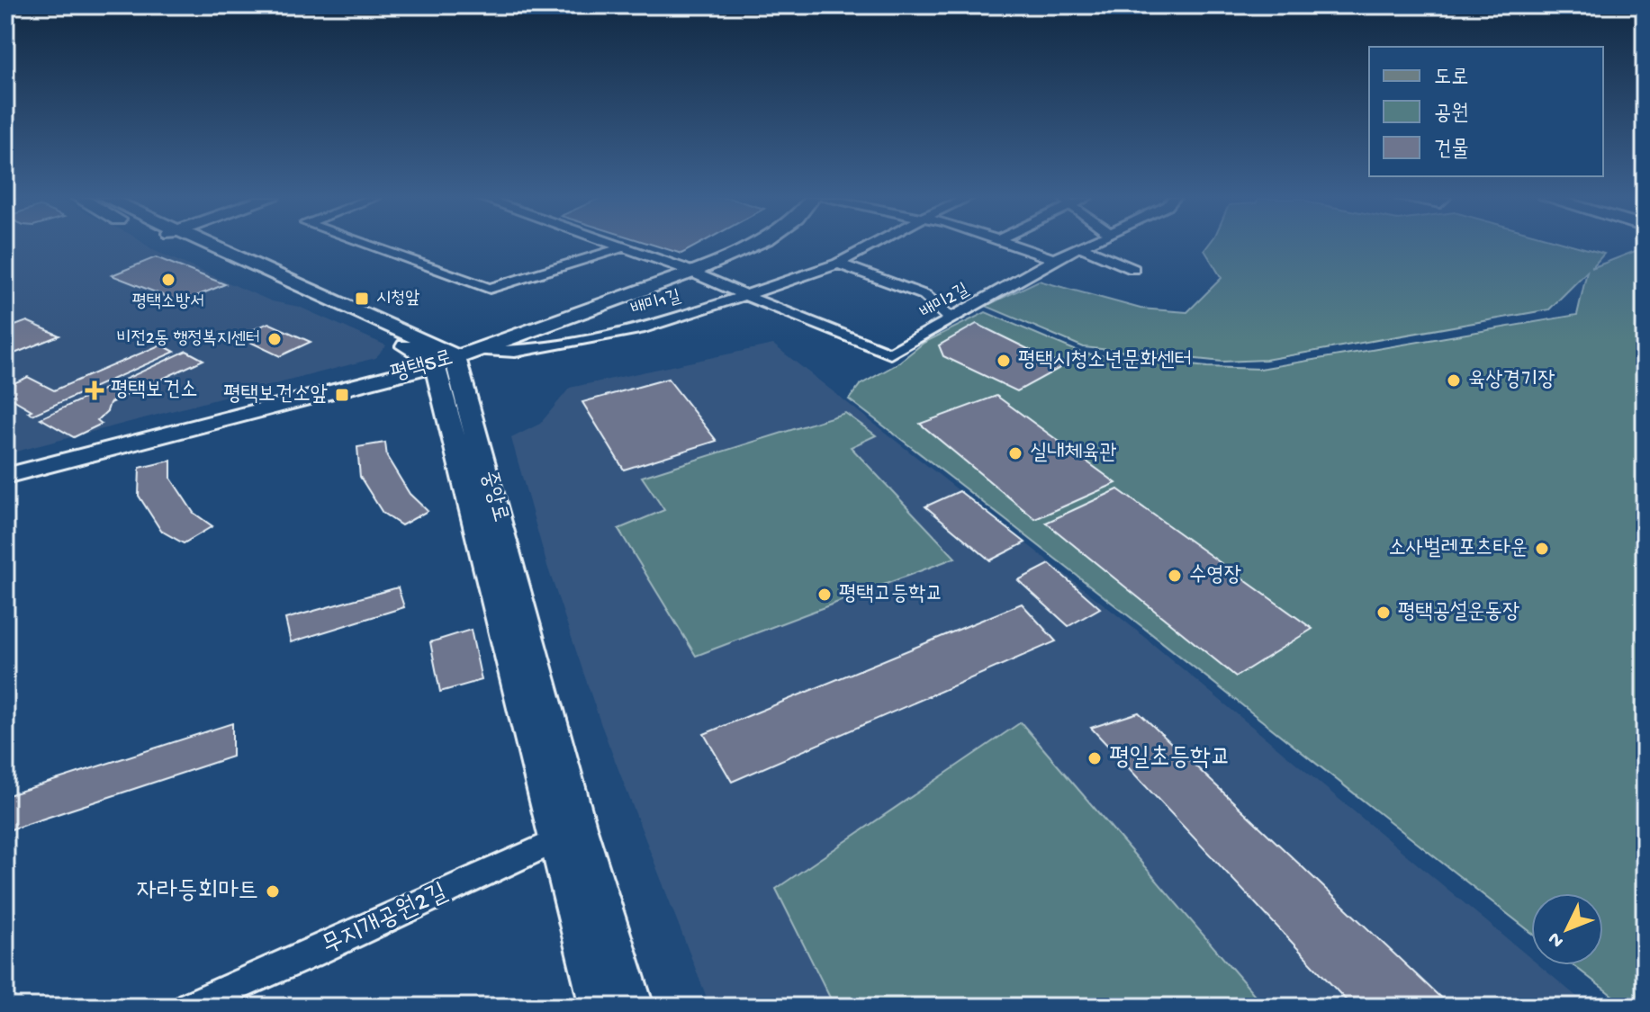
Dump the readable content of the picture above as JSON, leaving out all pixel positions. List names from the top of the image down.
{
  "streets": {
    "main road": ["평택5로", "중앙로"],
    "street": ["배미2길", "배미1길", "무지개공원2길"]
  },
  "crossings": [
    ["배미2길", "배미1길"],
    ["배미1길", "평택5로"],
    ["배미1길", "중앙로"],
    ["평택5로", "중앙로"],
    ["중앙로", "무지개공원2길"]
  ],
  "places": {
    "other": [
      "평택소방서",
      "비전2동 행정복지센터",
      "평택시청소년문화센터",
      "육상경기장",
      "실내체육관",
      "소사벌레포츠타운",
      "수영장",
      "평택고등학교",
      "평택공설운동장",
      "평일초등학교",
      "자라등회마트"
    ],
    "transit": ["시청앞", "평택보건소앞"],
    "health": ["평택보건소"]
  },
  "legend": ["도로", "공원", "건물"],
  "north": "bottom left"
}
